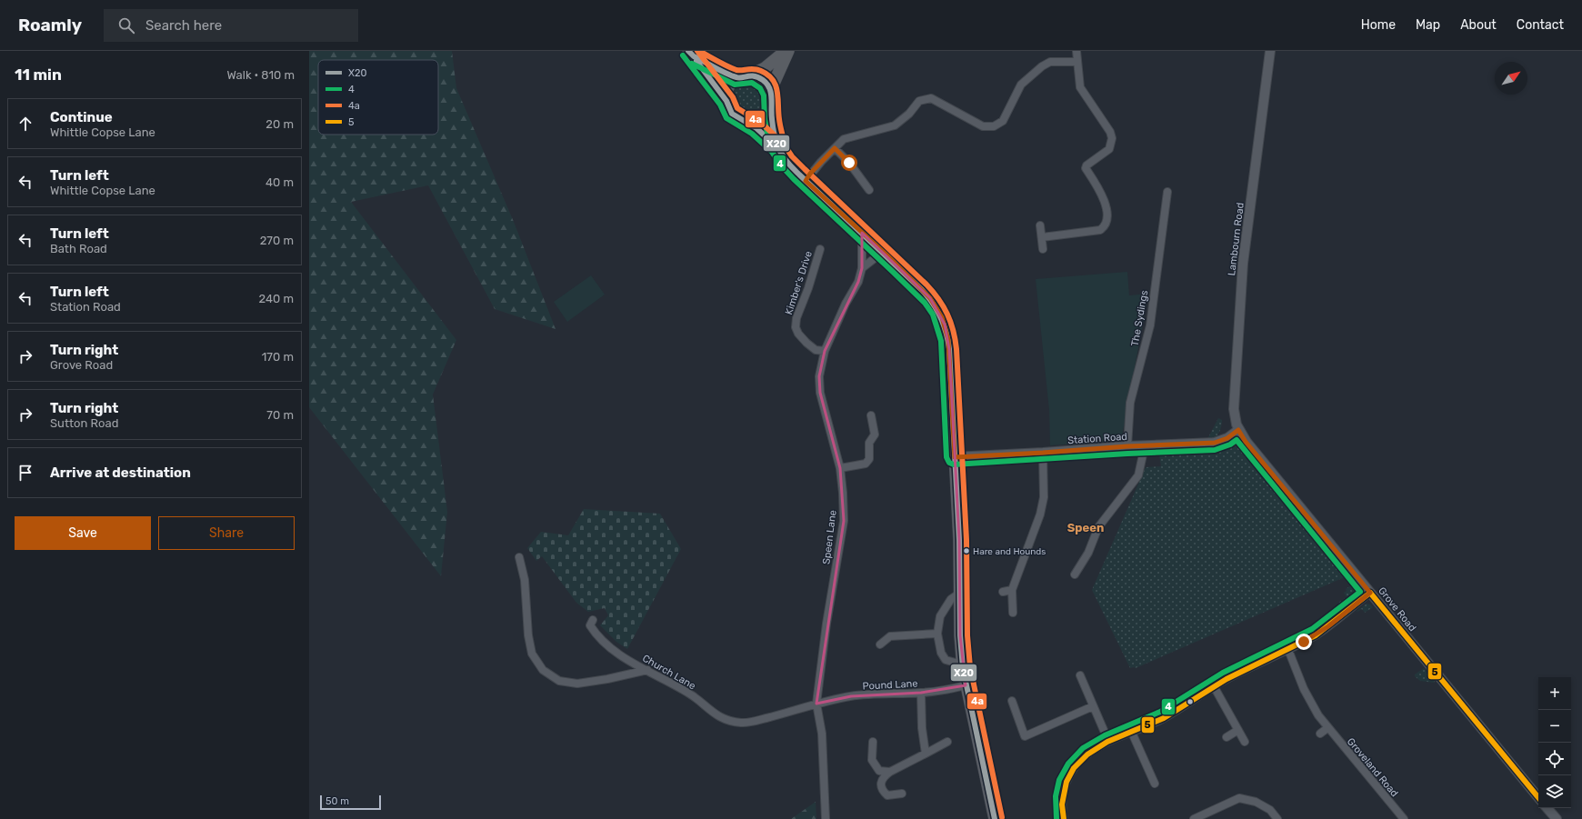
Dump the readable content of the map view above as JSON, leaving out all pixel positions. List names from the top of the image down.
{
  "streets": {
    "street": [
      "Lambourn Road",
      "Kimber's Drive",
      "The Sydings",
      "Station Road",
      "Speen Lane",
      "Grove Road",
      "Church Lane",
      "Pound Lane",
      "Groveland Road"
    ]
  },
  "crossings": [
    ["Lambourn Road", "Station Road"],
    ["Lambourn Road", "Grove Road"],
    ["Kimber's Drive", "Speen Lane"],
    ["The Sydings", "Station Road"],
    ["Station Road", "Grove Road"],
    ["Speen Lane", "Church Lane"],
    ["Speen Lane", "Pound Lane"],
    ["Church Lane", "Pound Lane"]
  ],
  "districts": ["Speen"],
  "places": ["Hare and Hounds"],
  "lines": [
    "transit line X20",
    "transit line 4a",
    "transit line 4",
    "transit line 5"
  ],
  "legend": [
    "X20",
    "4",
    "4a",
    "5"
  ],
  "scale_bar": "50 m",
  "north": "top right",
  "page": {
    "header": "Roamly",
    "search": "Search here",
    "nav": [
      "Home",
      "Map",
      "About",
      "Contact"
    ],
    "heading": ["11 min", "Walk · 810 m"],
    "list": [
      ["Continue", "Whittle Copse Lane", "20 m"],
      ["Turn left", "Whittle Copse Lane", "40 m"],
      ["Turn left", "Bath Road", "270 m"],
      ["Turn left", "Station Road", "240 m"],
      ["Turn right", "Grove Road", "170 m"],
      ["Turn right", "Sutton Road", "70 m"],
      "Arrive at destination"
    ],
    "buttons": ["Save", "Share"],
    "map_buttons": ["+", "−"],
    "scale": "50 m"
  }
}
